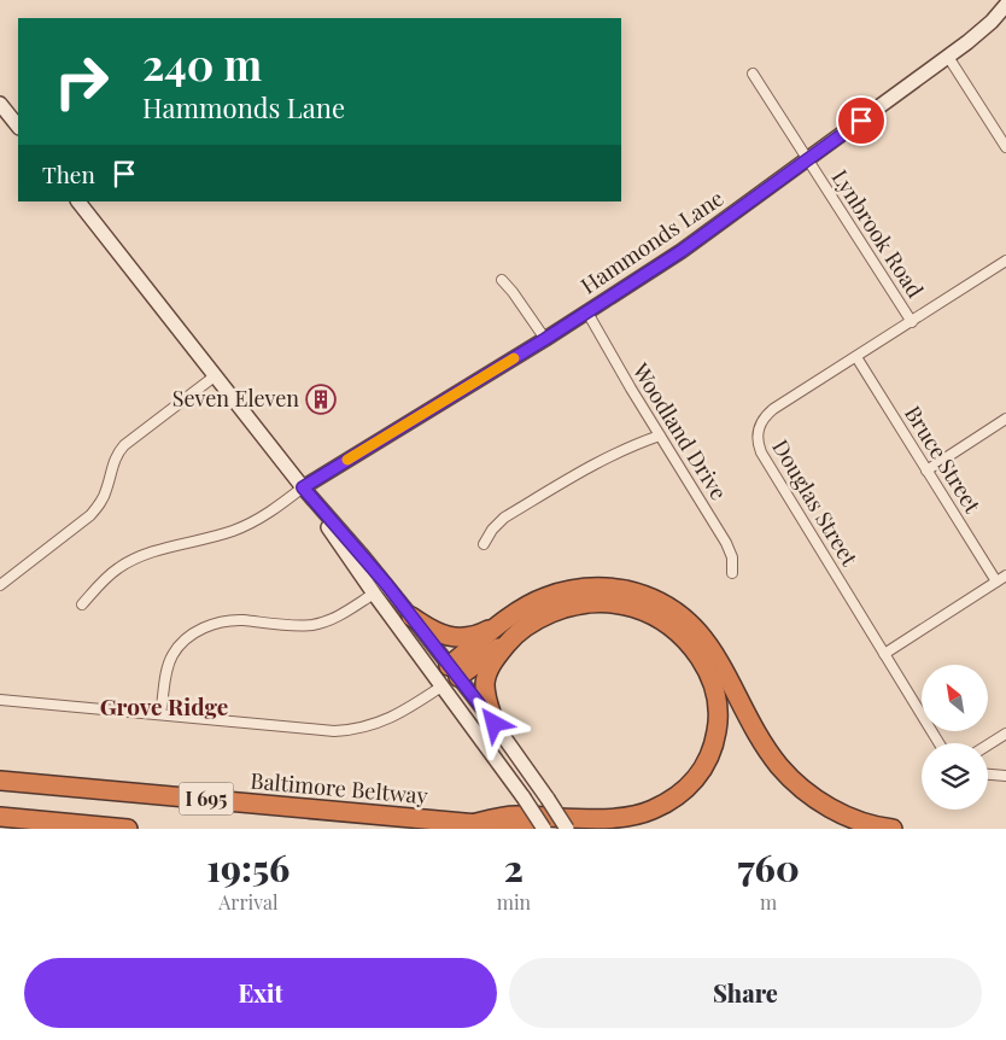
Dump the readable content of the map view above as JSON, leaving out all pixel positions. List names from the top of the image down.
{
  "streets": {
    "highway": ["Baltimore Beltway", "I 695"],
    "main road": ["Hammonds Lane"],
    "street": [
      "Lynbrook Road",
      "Woodland Drive",
      "Bruce Street",
      "Douglas Street"
    ]
  },
  "crossings": [
    ["Lynbrook Road", "Hammonds Lane"],
    ["Lynbrook Road", "Douglas Street"],
    ["Hammonds Lane", "Woodland Drive"],
    ["Bruce Street", "Douglas Street"]
  ],
  "districts": ["Grove Ridge"],
  "places": {
    "building": ["Seven Eleven"]
  },
  "north": "top left",
  "page": {
    "turn": ["240 m", "Hammonds Lane"],
    "then": "Then",
    "eta": [
      "19:56",
      "Arrival",
      "2",
      "min",
      "760",
      "m"
    ],
    "buttons": ["Exit", "Share"]
  }
}
